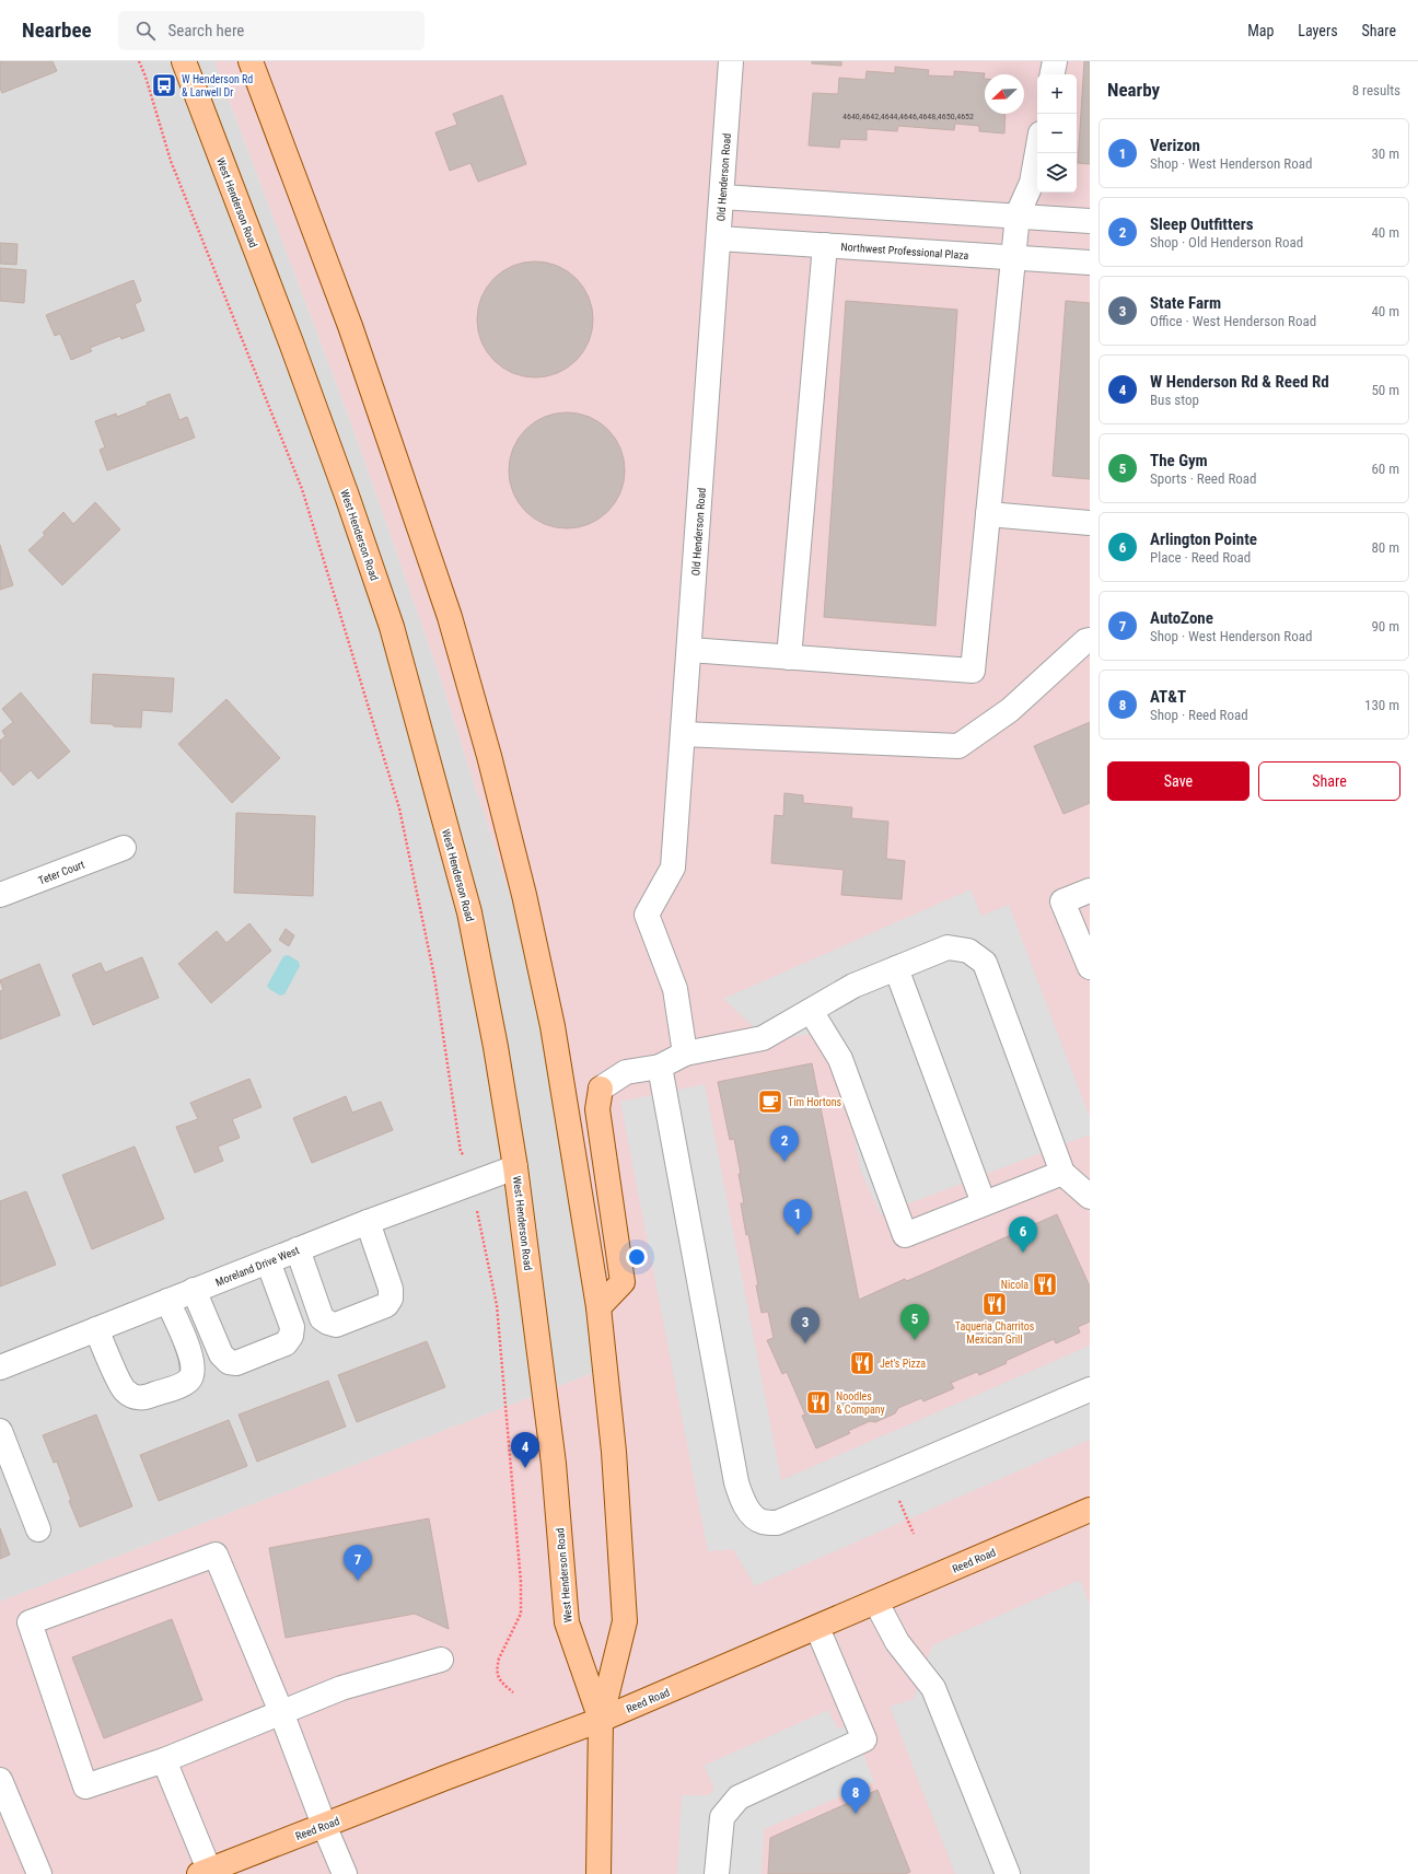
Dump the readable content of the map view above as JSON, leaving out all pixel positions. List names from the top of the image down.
{
  "streets": {
    "main road": ["West Henderson Road", "Reed Road"],
    "street": [
      "Old Henderson Road",
      "Northwest Professional Plaza",
      "Teter Court",
      "Moreland Drive West"
    ]
  },
  "crossings": [
    ["Old Henderson Road", "Northwest Professional Plaza"],
    ["West Henderson Road", "Moreland Drive West"],
    ["West Henderson Road", "Reed Road"]
  ],
  "places": {
    "bus stop": ["W Henderson Rd & Larwell Dr"],
    "cafe": ["Tim Hortons"],
    "restaurant": [
      "Nicola",
      "Taqueria Charritos Mexican Grill",
      "Jet's Pizza",
      "Noodles & Company"
    ]
  },
  "house_numbers": ["4640,4642,4644,4646,4648,4650,4652"],
  "north": "bottom left",
  "page": {
    "header": "Nearbee",
    "search": "Search here",
    "nav": ["Map", "Layers", "Share"],
    "heading": ["Nearby", "8 results"],
    "map_buttons": ["+", "−"],
    "list": [
      {
        "mark": "1",
        "name": "Verizon",
        "note": "Shop · West Henderson Road",
        "value": "30 m"
      },
      {
        "mark": "2",
        "name": "Sleep Outfitters",
        "note": "Shop · Old Henderson Road",
        "value": "40 m"
      },
      {
        "mark": "3",
        "name": "State Farm",
        "note": "Office · West Henderson Road",
        "value": "40 m"
      },
      {
        "mark": "4",
        "name": "W Henderson Rd & Reed Rd",
        "note": "Bus stop",
        "value": "50 m"
      },
      {
        "mark": "5",
        "name": "The Gym",
        "note": "Sports · Reed Road",
        "value": "60 m"
      },
      {
        "mark": "6",
        "name": "Arlington Pointe",
        "note": "Place · Reed Road",
        "value": "80 m"
      },
      {
        "mark": "7",
        "name": "AutoZone",
        "note": "Shop · West Henderson Road",
        "value": "90 m"
      },
      {
        "mark": "8",
        "name": "AT&T",
        "note": "Shop · Reed Road",
        "value": "130 m"
      }
    ],
    "buttons": ["Save", "Share"],
    "pins": [
      "2",
      "1",
      "6",
      "5",
      "3",
      "4",
      "7",
      "8"
    ]
  }
}
